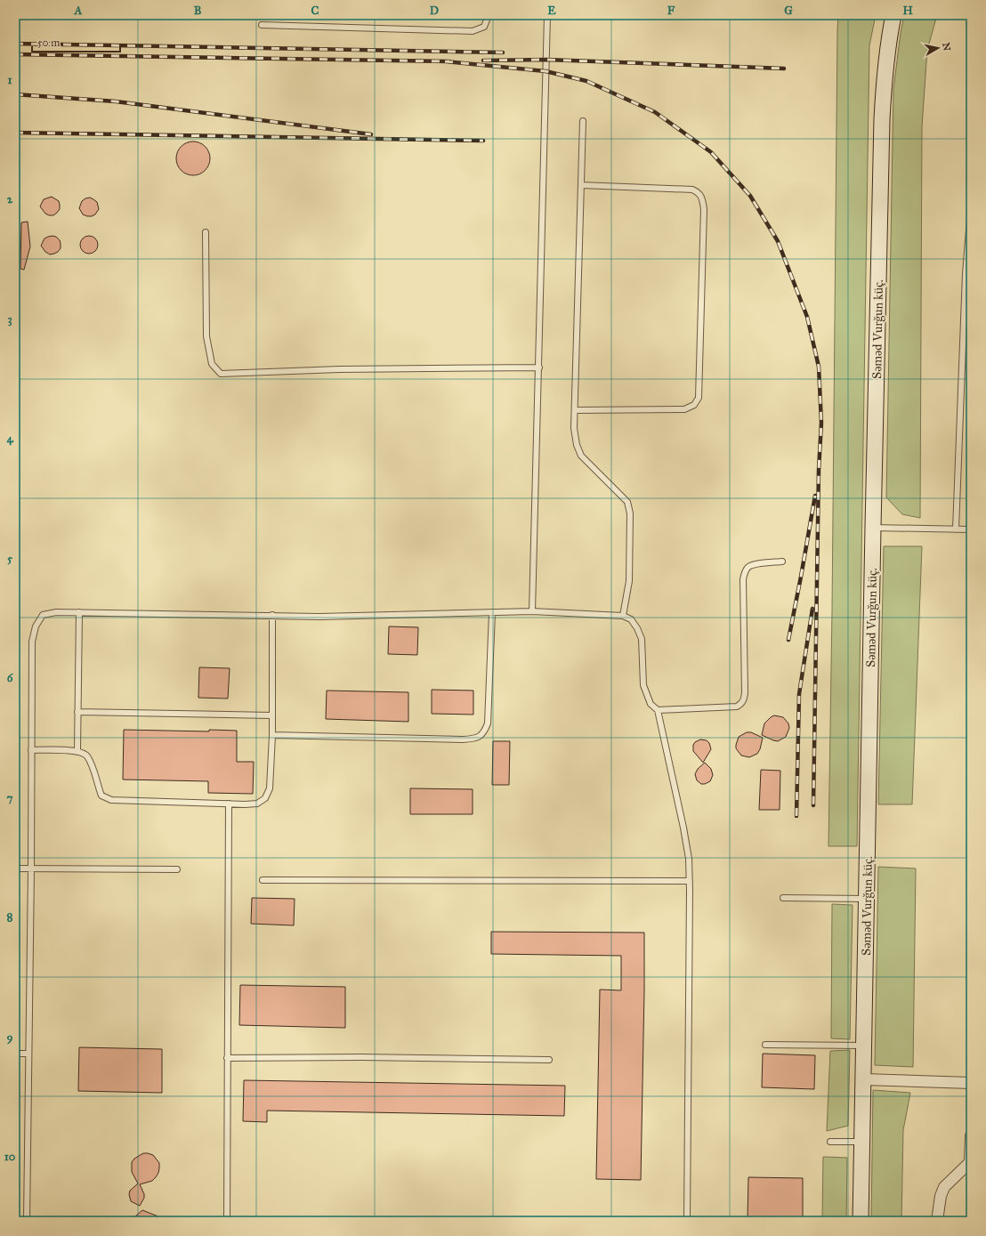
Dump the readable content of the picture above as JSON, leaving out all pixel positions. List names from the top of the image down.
{
  "streets": {
    "main road": ["Səməd Vurğun küç."]
  },
  "scale_bar": "50 m",
  "north": "right",
  "grid": {
    "columns": [
      "A",
      "B",
      "C",
      "D",
      "E",
      "F",
      "G",
      "H"
    ],
    "rows": [
      "1",
      "2",
      "3",
      "4",
      "5",
      "6",
      "7",
      "8",
      "9",
      "10"
    ]
  }
}
